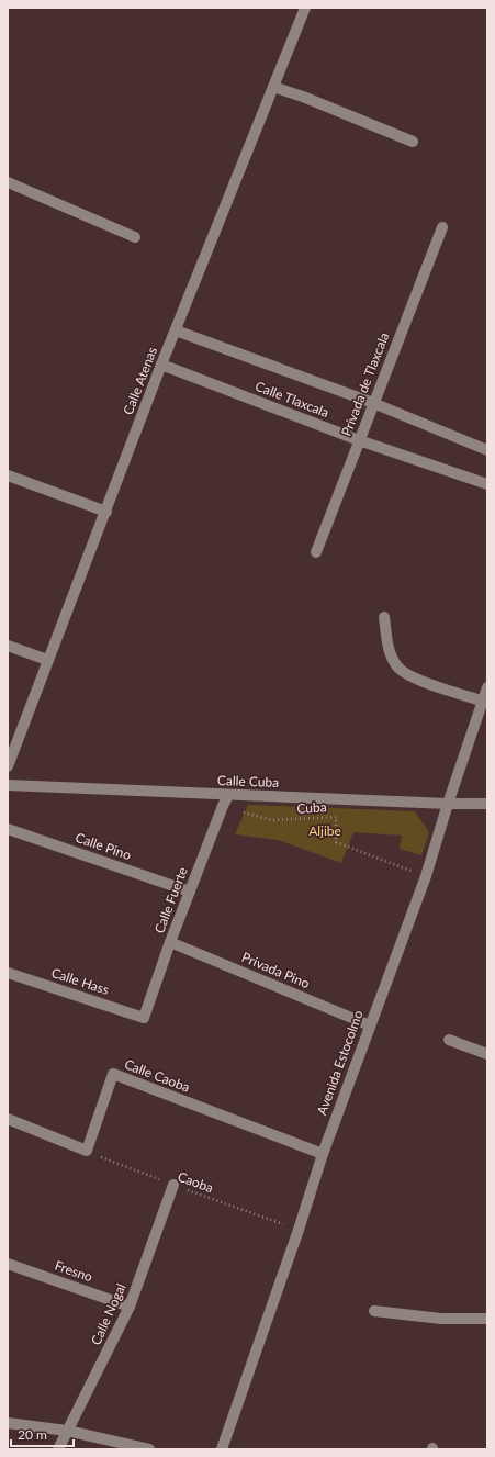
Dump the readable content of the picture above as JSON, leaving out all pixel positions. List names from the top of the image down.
{
  "streets": {
    "street": [
      "Calle Atenas",
      "Privada de Tlaxcala",
      "Calle Tlaxcala",
      "Calle Cuba",
      "Calle Pino",
      "Calle Fuerte",
      "Privada Pino",
      "Calle Hass",
      "Avenida Estocolmo",
      "Calle Caoba",
      "Fresno",
      "Calle Nogal"
    ],
    "path": ["Cuba", "Caoba"]
  },
  "crossings": [
    ["Calle Atenas", "Calle Tlaxcala"],
    ["Privada de Tlaxcala", "Calle Tlaxcala"],
    ["Calle Cuba", "Calle Fuerte"],
    ["Calle Cuba", "Avenida Estocolmo"],
    ["Cuba", "Calle Fuerte"],
    ["Cuba", "Avenida Estocolmo"],
    ["Calle Pino", "Calle Fuerte"],
    ["Calle Fuerte", "Privada Pino"],
    ["Calle Fuerte", "Calle Hass"],
    ["Privada Pino", "Avenida Estocolmo"],
    ["Avenida Estocolmo", "Calle Caoba"],
    ["Avenida Estocolmo", "Caoba"],
    ["Calle Caoba", "Caoba"],
    ["Caoba", "Calle Nogal"],
    ["Fresno", "Calle Nogal"]
  ],
  "parks": ["Aljibe"],
  "scale_bar": "20 m"
}
